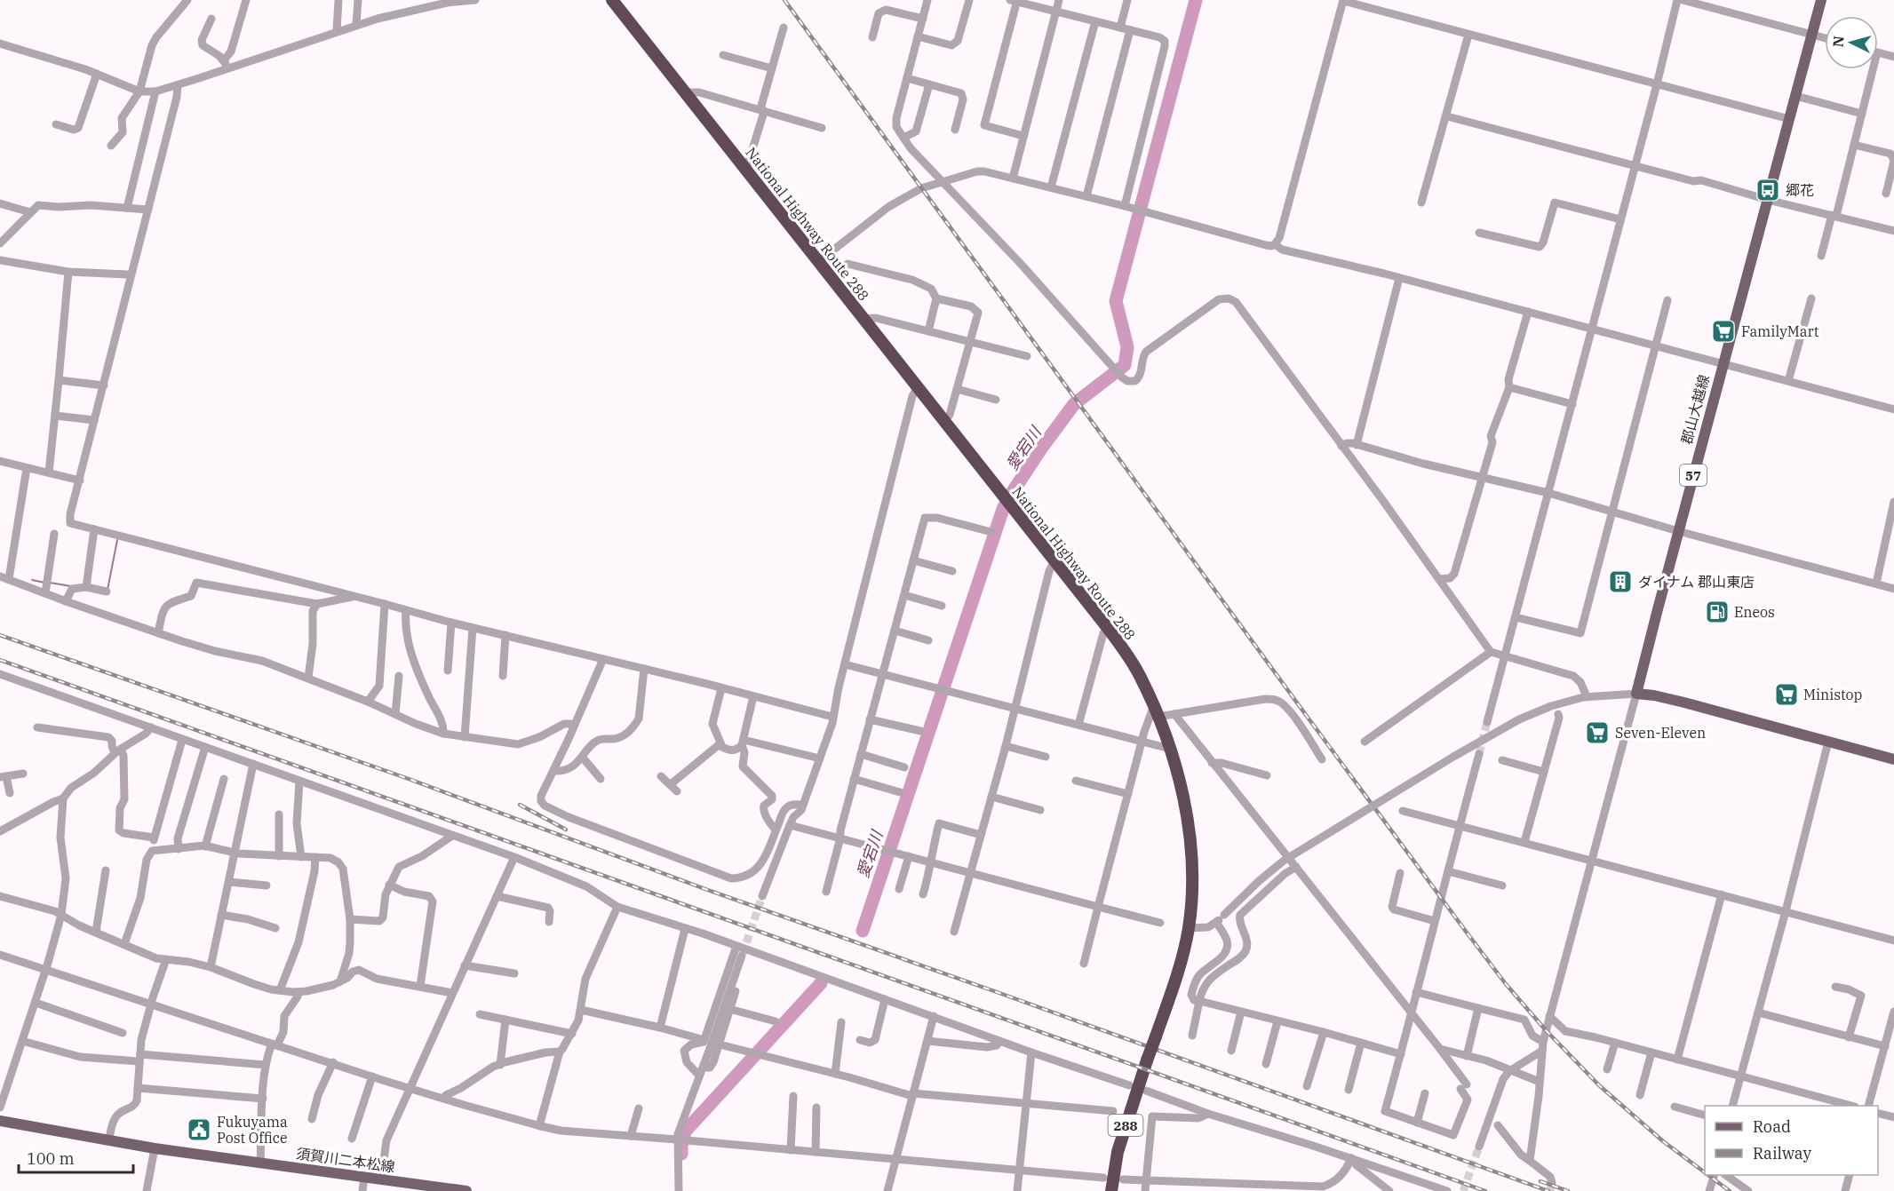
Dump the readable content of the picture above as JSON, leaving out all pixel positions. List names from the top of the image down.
{
  "streets": {
    "highway": ["National Highway Route 288", "288"],
    "main road": ["郡山大越線", "57", "須賀川二本松線"]
  },
  "water": ["愛宕川"],
  "places": {
    "bus stop": ["郷花"],
    "supermarket": ["FamilyMart", "Ministop", "Seven-Eleven"],
    "building": ["ダイナム 郡山東店"],
    "fuel station": ["Eneos"],
    "public building": ["Fukuyama Post Office"]
  },
  "legend": ["Road", "Railway"],
  "scale_bar": "100 m",
  "north": "left"
}
